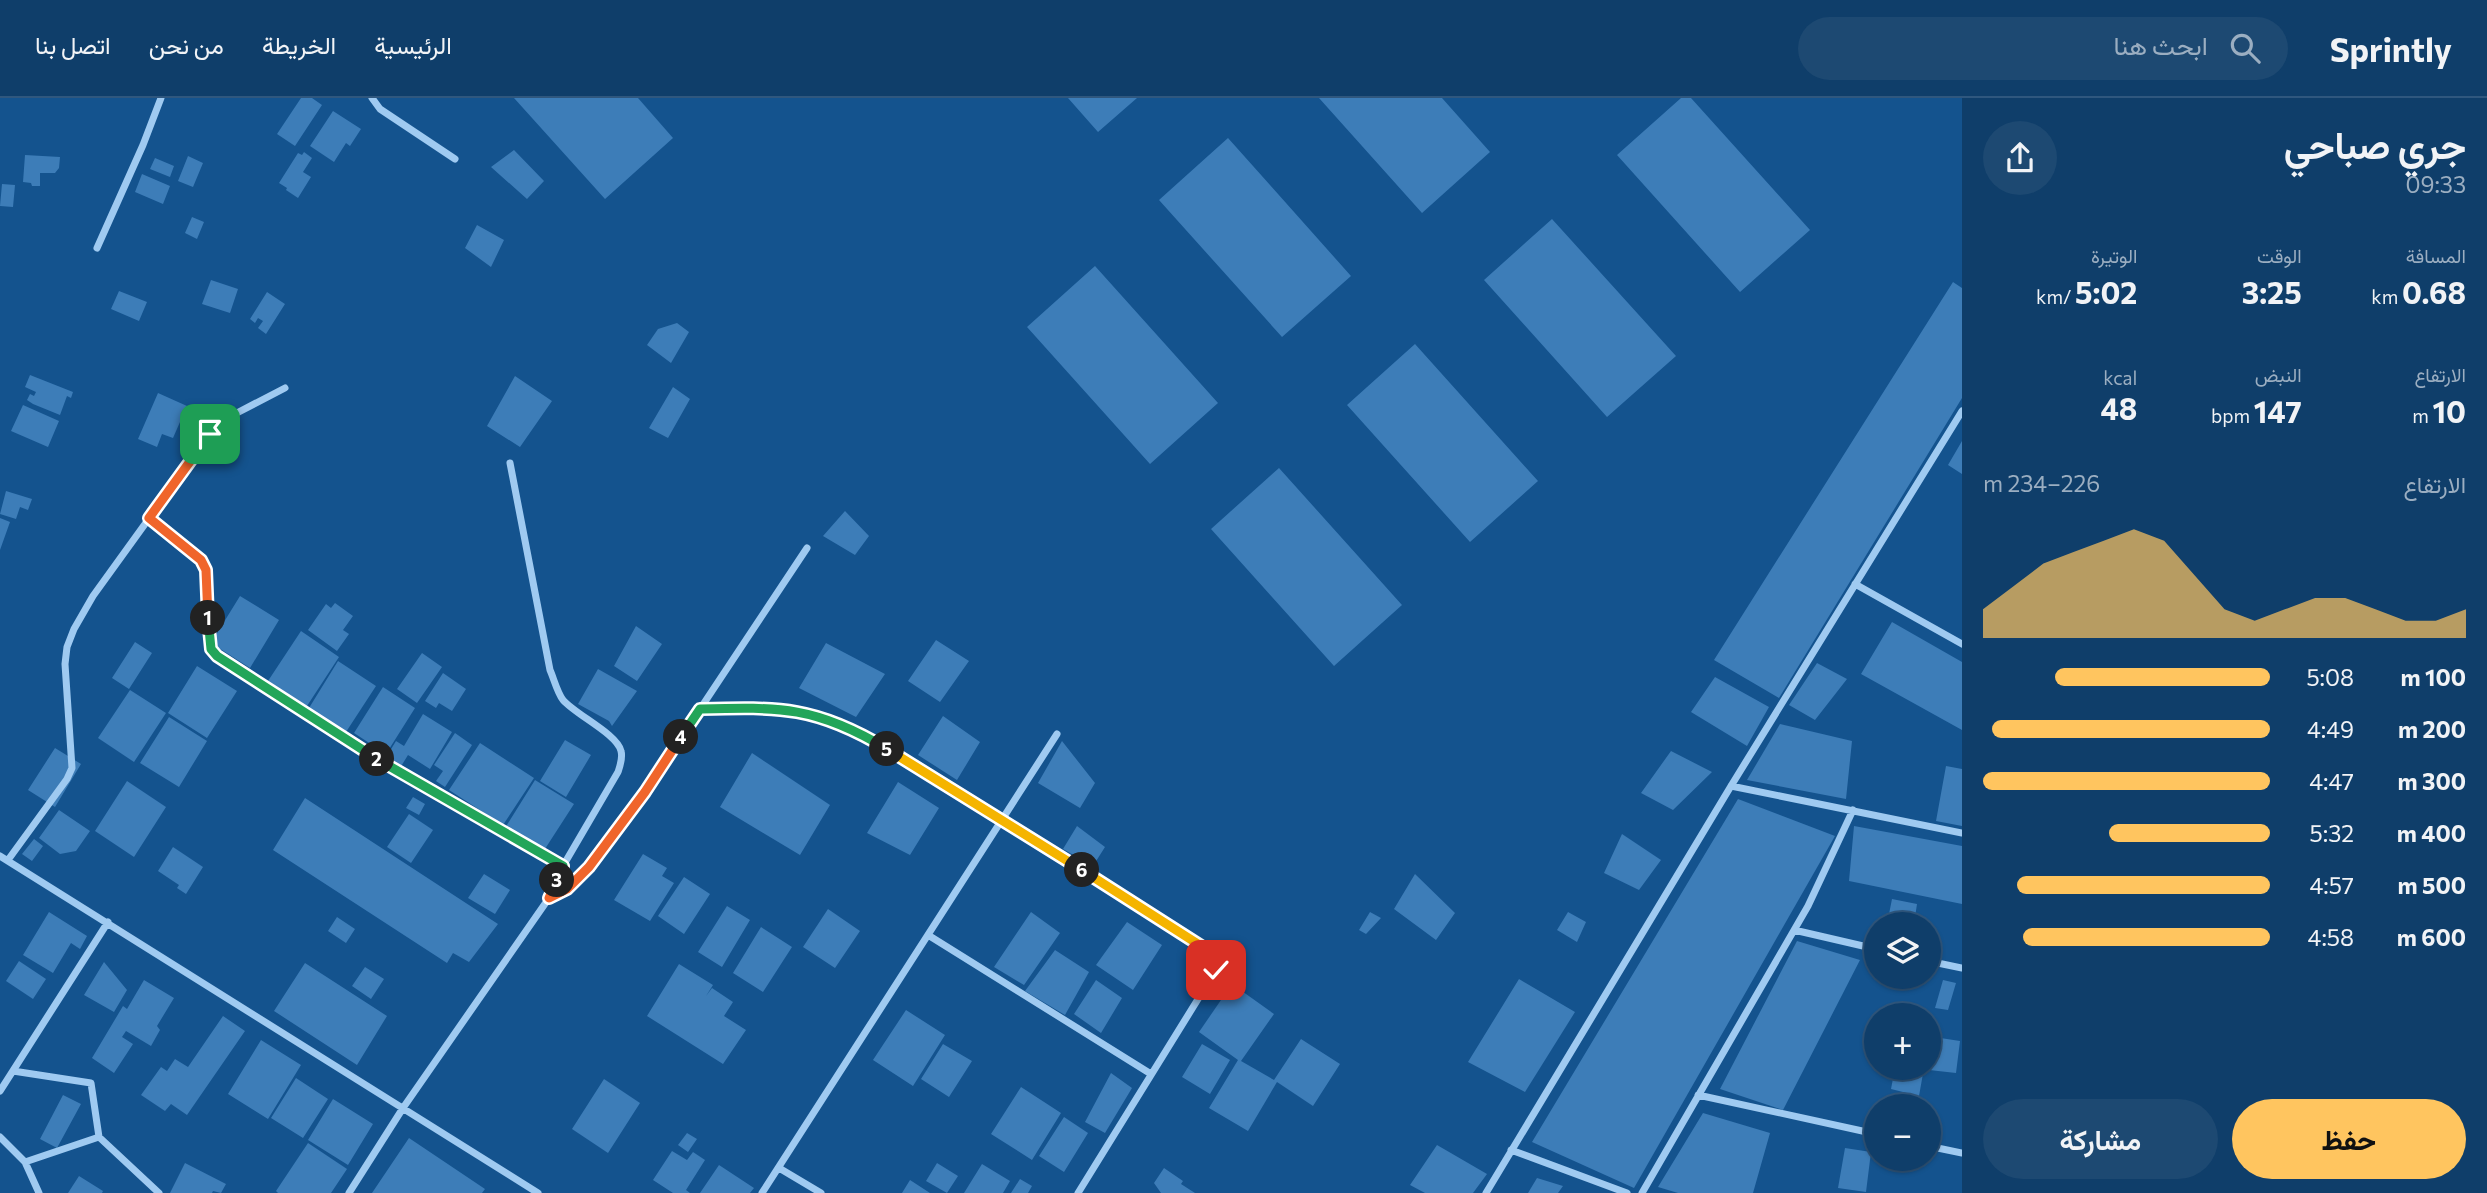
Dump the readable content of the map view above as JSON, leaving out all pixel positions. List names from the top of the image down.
{
  "page": {
    "header": "Sprintly",
    "search": "ابحث هنا",
    "nav": [
      "الرئيسية",
      "الخريطة",
      "من نحن",
      "اتصل بنا"
    ],
    "heading": ["جري صباحي", "09:33"],
    "stats": [
      ["المسافة", "0.68 km"],
      ["الوقت", "3:25"],
      ["الوتيرة", "5:02 /km"],
      ["الارتفاع", "10 m"],
      ["النبض", "147 bpm"],
      ["kcal", "48"]
    ],
    "chart": ["الارتفاع", "226–234 m"],
    "pins": [
      "1",
      "4",
      "5",
      "2",
      "6",
      "3"
    ],
    "list": [
      {
        "name": "100 m",
        "note": "5:08"
      },
      {
        "name": "200 m",
        "note": "4:49"
      },
      {
        "name": "300 m",
        "note": "4:47"
      },
      {
        "name": "400 m",
        "note": "5:32"
      },
      {
        "name": "500 m",
        "note": "4:57"
      },
      {
        "name": "600 m",
        "note": "4:58"
      }
    ],
    "map_buttons": ["+", "−"],
    "buttons": ["حفظ", "مشاركة"]
  }
}
